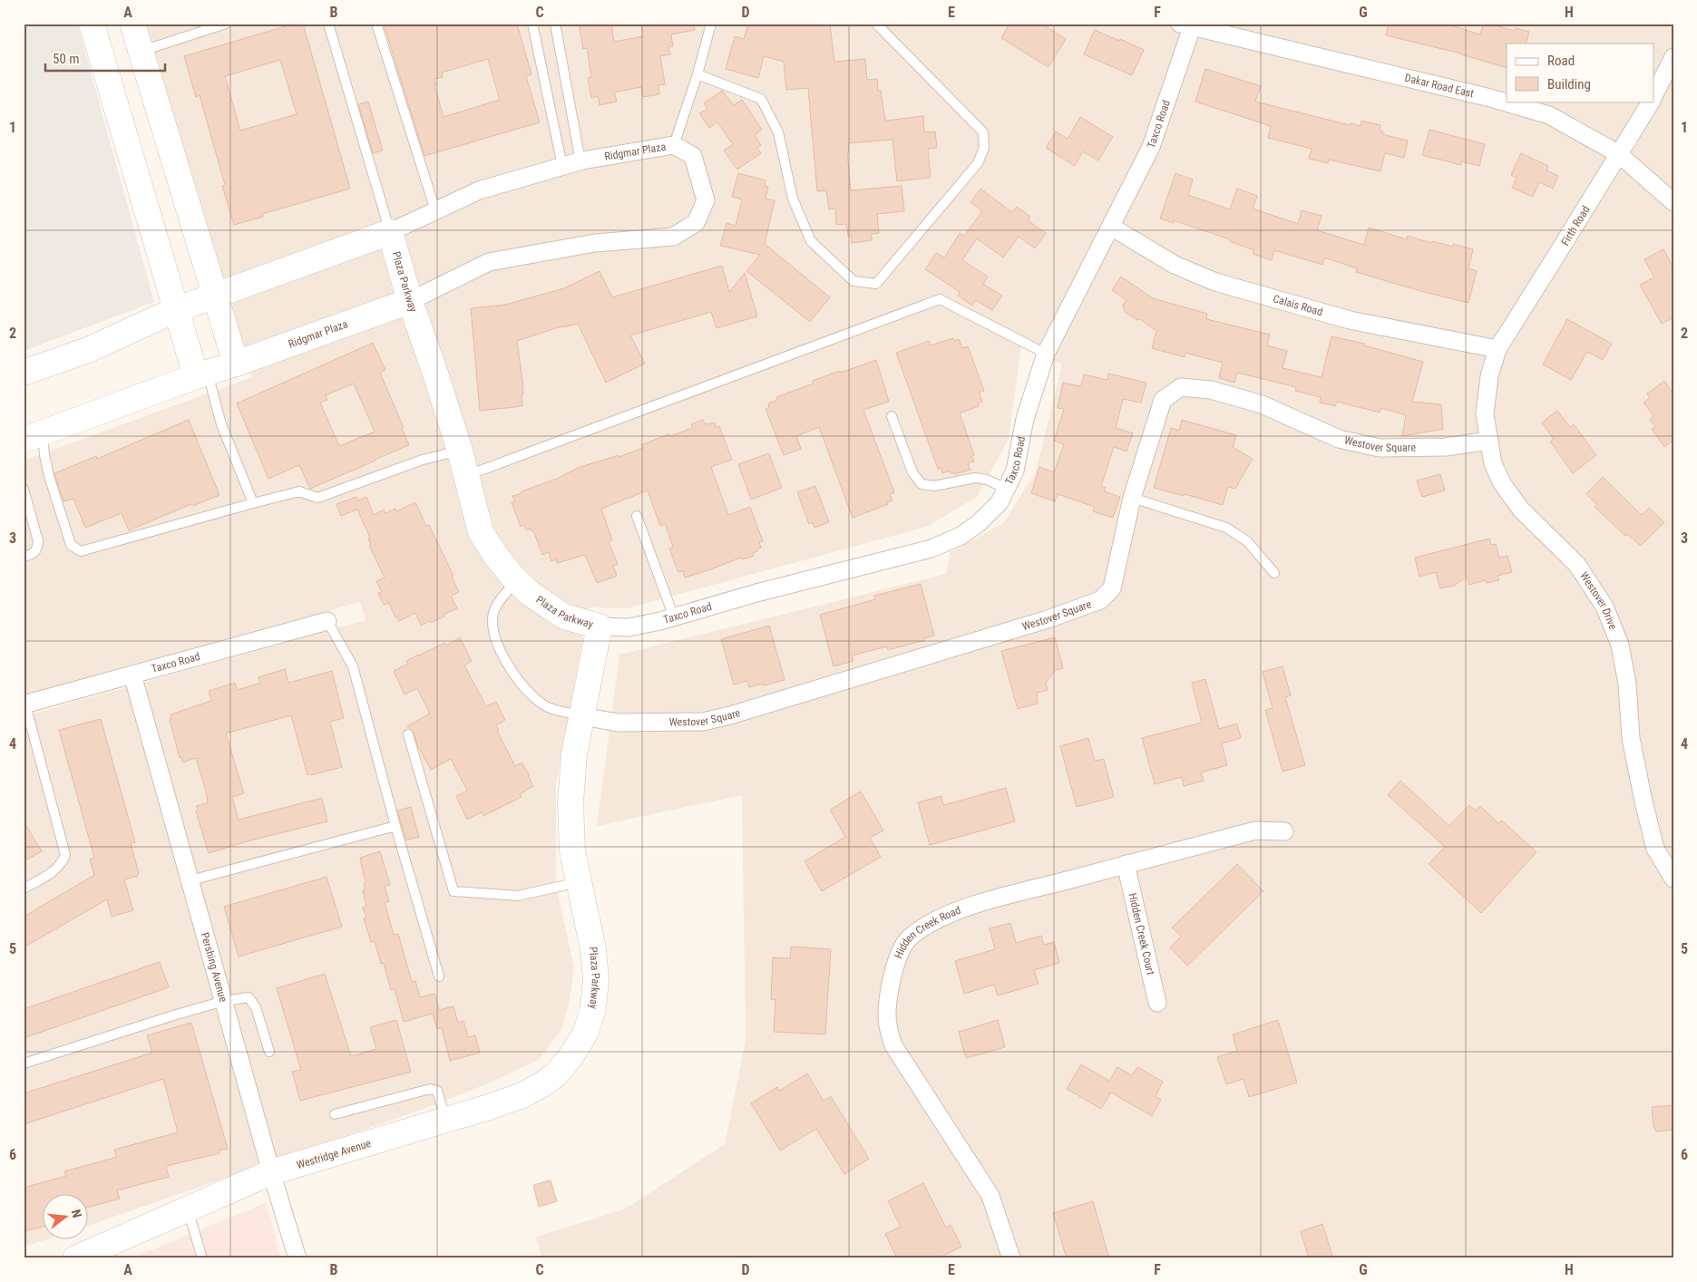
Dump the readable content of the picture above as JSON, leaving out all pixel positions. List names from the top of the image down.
{
  "streets": {
    "street": [
      "Dakar Road East",
      "Taxco Road",
      "Ridgmar Plaza",
      "Firth Road",
      "Plaza Parkway",
      "Calais Road",
      "Westover Square",
      "Westover Drive",
      "Hidden Creek Court",
      "Hidden Creek Road",
      "Pershing Avenue",
      "Westridge Avenue"
    ]
  },
  "crossings": [
    ["Dakar Road East", "Taxco Road"],
    ["Dakar Road East", "Firth Road"],
    ["Taxco Road", "Plaza Parkway"],
    ["Taxco Road", "Calais Road"],
    ["Taxco Road", "Pershing Avenue"],
    ["Ridgmar Plaza", "Plaza Parkway"],
    ["Firth Road", "Calais Road"],
    ["Firth Road", "Westover Drive"],
    ["Plaza Parkway", "Westover Square"],
    ["Plaza Parkway", "Westridge Avenue"],
    ["Calais Road", "Westover Drive"],
    ["Westover Square", "Westover Drive"],
    ["Hidden Creek Court", "Hidden Creek Road"],
    ["Pershing Avenue", "Westridge Avenue"]
  ],
  "legend": ["Road", "Building"],
  "scale_bar": "50 m",
  "north": "right",
  "grid": {
    "columns": [
      "A",
      "B",
      "C",
      "D",
      "E",
      "F",
      "G",
      "H"
    ],
    "rows": [
      "1",
      "2",
      "3",
      "4",
      "5",
      "6"
    ]
  }
}
